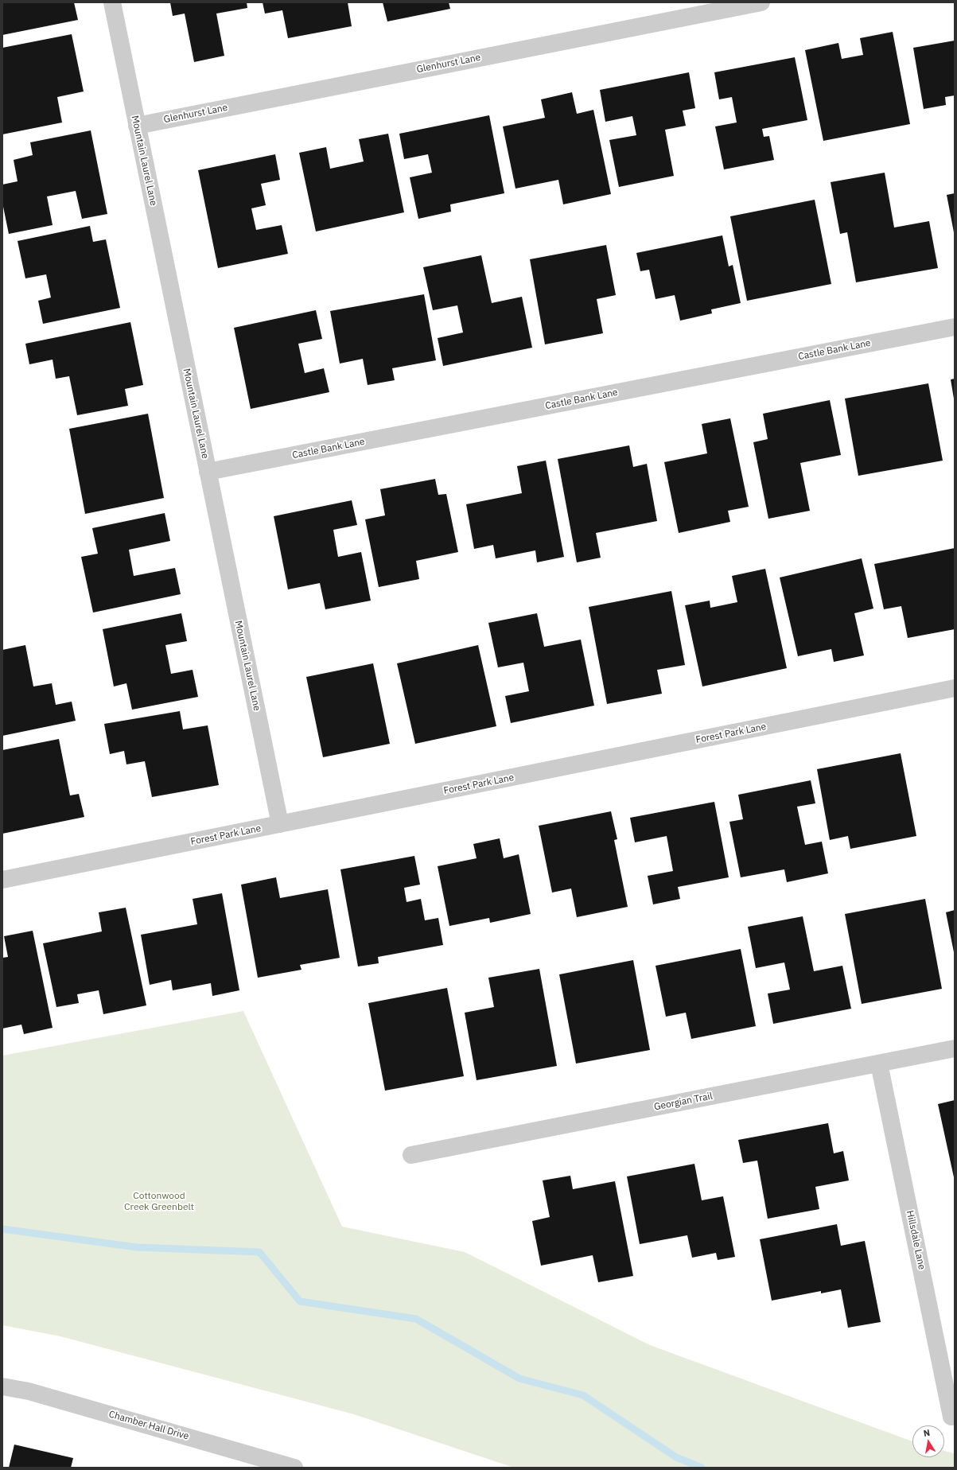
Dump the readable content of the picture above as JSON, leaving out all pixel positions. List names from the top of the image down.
{
  "streets": {
    "street": [
      "Glenhurst Lane",
      "Mountain Laurel Lane",
      "Castle Bank Lane",
      "Forest Park Lane",
      "Georgian Trail",
      "Hillsdale Lane",
      "Chamber Hall Drive"
    ]
  },
  "crossings": [
    ["Glenhurst Lane", "Mountain Laurel Lane"],
    ["Mountain Laurel Lane", "Castle Bank Lane"],
    ["Mountain Laurel Lane", "Forest Park Lane"],
    ["Georgian Trail", "Hillsdale Lane"]
  ],
  "parks": ["Cottonwood Creek Greenbelt"],
  "north": "top"
}
